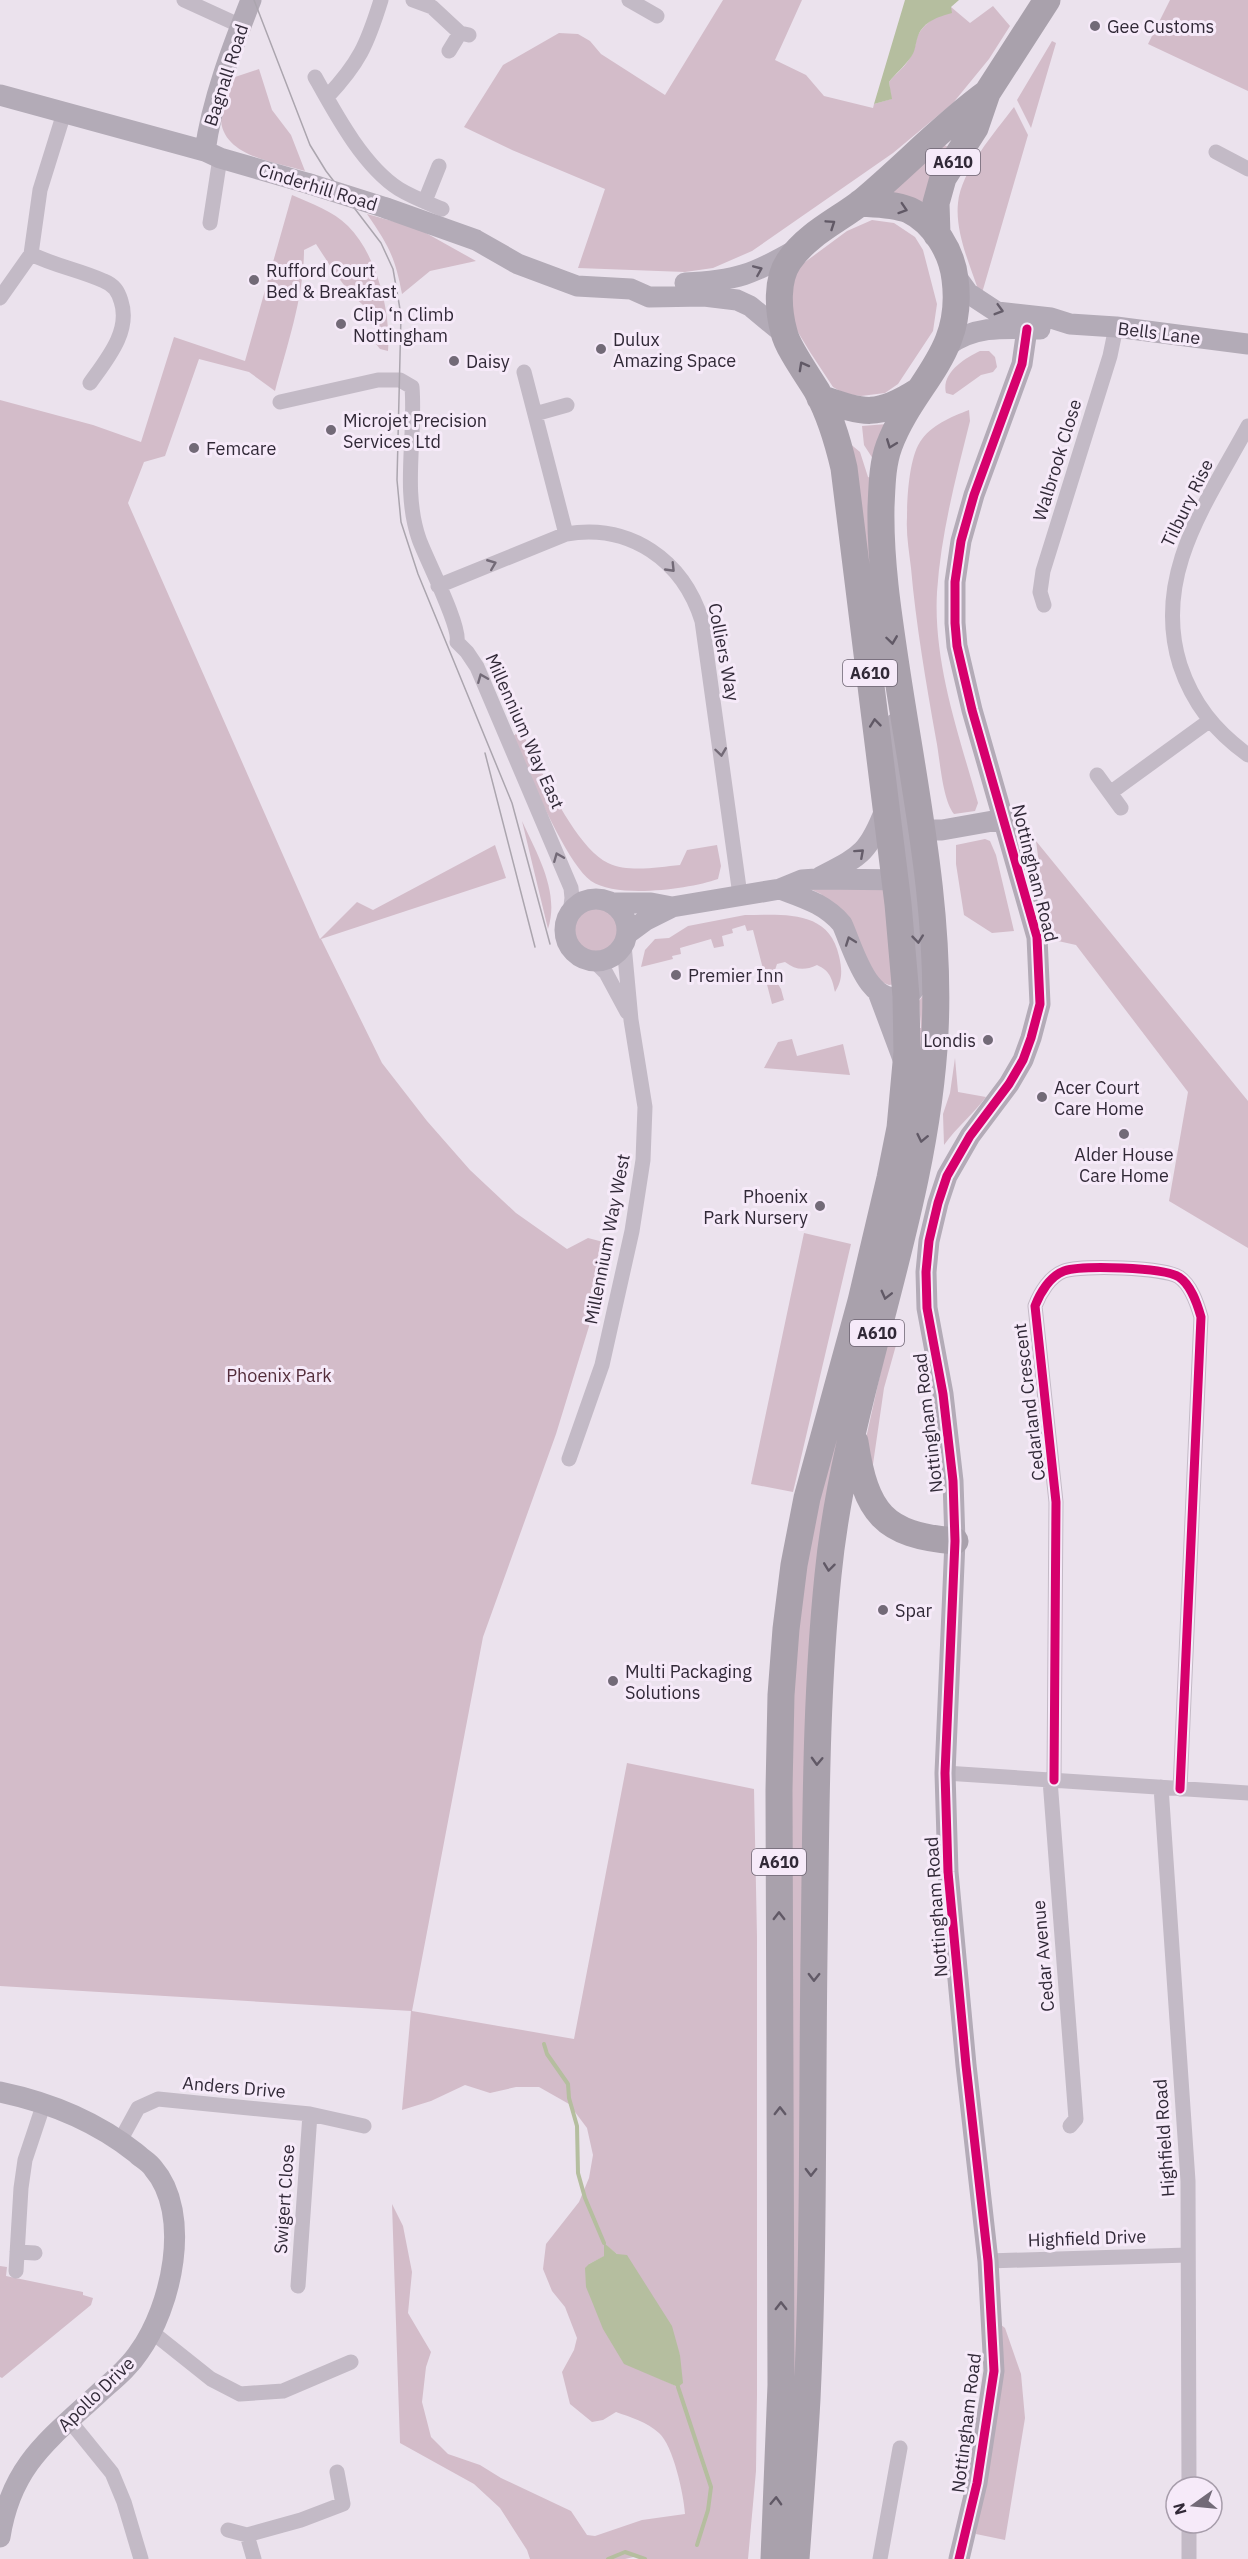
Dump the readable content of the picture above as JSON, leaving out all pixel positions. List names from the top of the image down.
{
  "streets": {
    "highway": ["A610"],
    "street": [
      "Bagnall Road",
      "Cinderhill Road",
      "Bells Lane",
      "Walbrook Close",
      "Tilbury Rise",
      "Colliers Way",
      "Millennium Way East",
      "Nottingham Road",
      "Millennium Way West",
      "Cedarland Crescent",
      "Cedar Avenue",
      "Anders Drive",
      "Highfield Road",
      "Swigert Close",
      "Highfield Drive",
      "Apollo Drive"
    ]
  },
  "crossings": [
    ["Bagnall Road", "Cinderhill Road"],
    ["A610", "Cinderhill Road"],
    ["A610", "Bells Lane"],
    ["Cinderhill Road", "Bells Lane"],
    ["Bells Lane", "Walbrook Close"],
    ["Bells Lane", "Nottingham Road"],
    ["Colliers Way", "Millennium Way East"],
    ["Millennium Way East", "Millennium Way West"],
    ["Nottingham Road", "Highfield Drive"],
    ["Cedarland Crescent", "Cedar Avenue"],
    ["Anders Drive", "Swigert Close"],
    ["Anders Drive", "Apollo Drive"],
    ["Highfield Road", "Highfield Drive"]
  ],
  "one_way": ["Millennium Way East"],
  "parks": ["Phoenix Park"],
  "places": [
    "Gee Customs",
    "Rufford Court Bed & Breakfast",
    "Clip ‘n Climb Nottingham",
    "Dulux Amazing Space",
    "Daisy",
    "Microjet Precision Services Ltd",
    "Femcare",
    "Premier Inn",
    "Londis",
    "Acer Court Care Home",
    "Alder House Care Home",
    "Phoenix Park Nursery",
    "Spar",
    "Multi Packaging Solutions"
  ],
  "north": "left"
}
